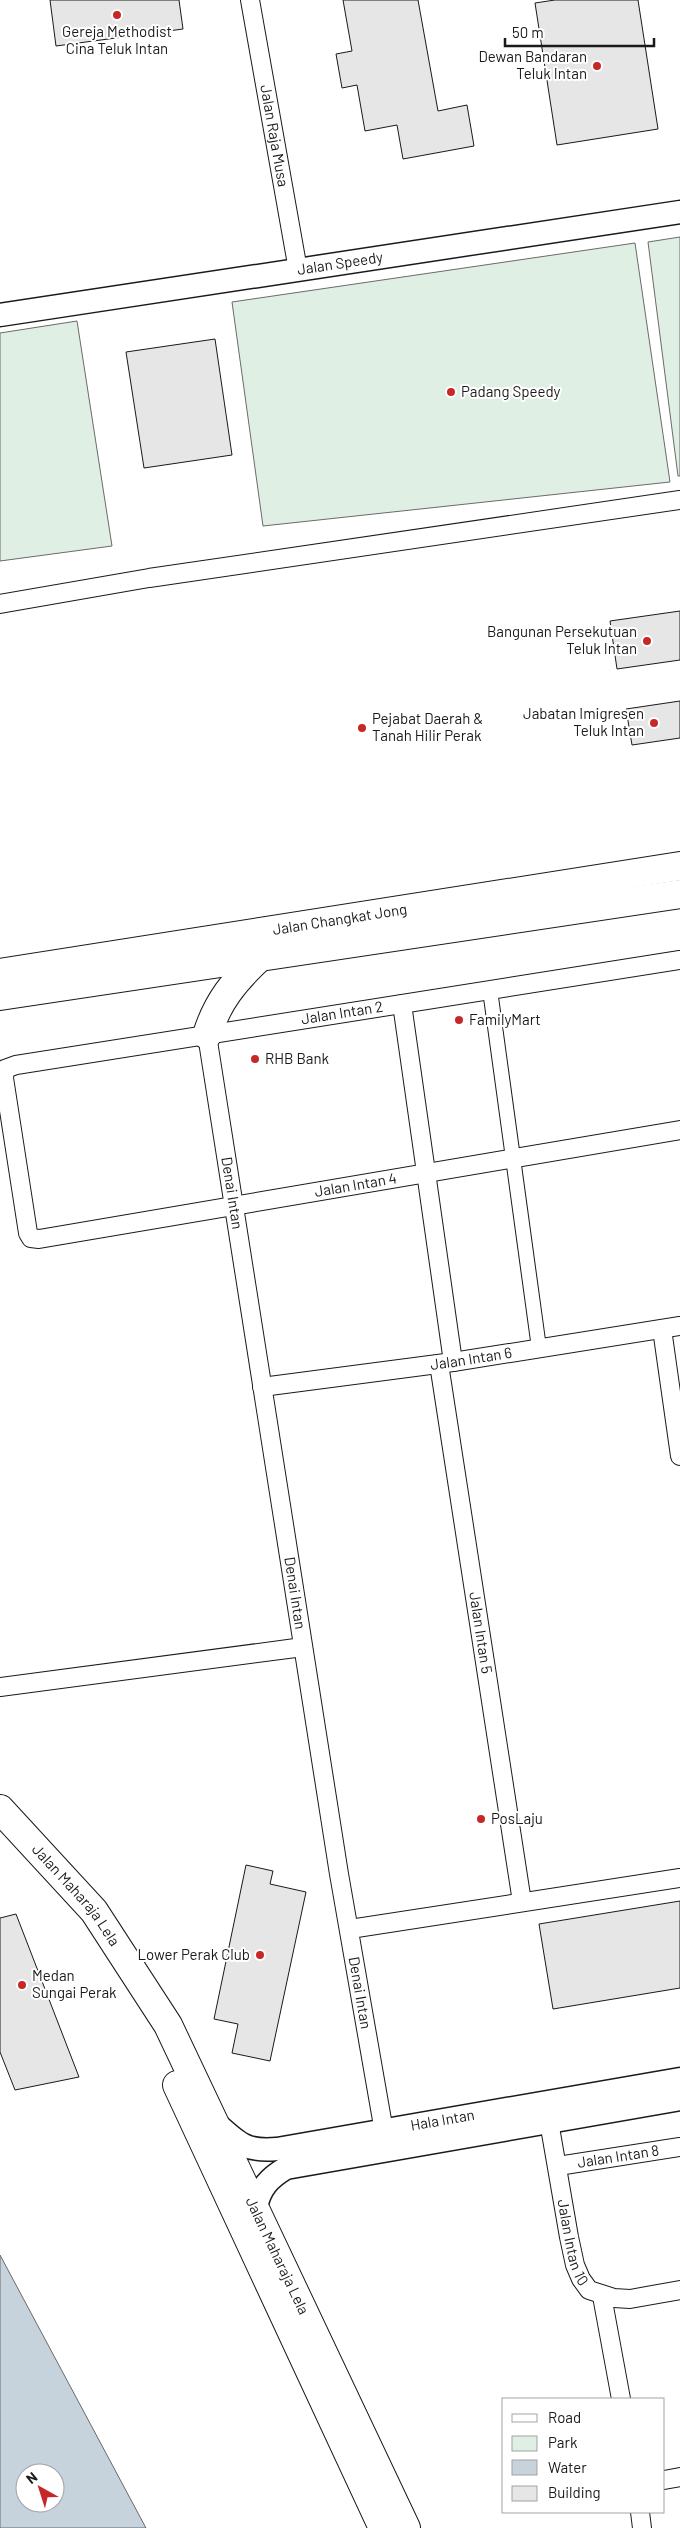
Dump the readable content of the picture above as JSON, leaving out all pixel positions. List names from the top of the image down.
{
  "streets": {
    "highway": ["Jalan Changkat Jong", "Jalan Maharaja Lela"],
    "street": [
      "Jalan Raja Musa",
      "Jalan Speedy",
      "Jalan Intan 2",
      "Jalan Intan 4",
      "Denai Intan",
      "Jalan Intan 6",
      "Jalan Intan 5",
      "Hala Intan",
      "Jalan Intan 8",
      "Jalan Intan 10"
    ]
  },
  "crossings": [
    ["Jalan Raja Musa", "Jalan Speedy"],
    ["Jalan Intan 2", "Jalan Intan 4"],
    ["Jalan Intan 2", "Denai Intan"],
    ["Jalan Intan 2", "Jalan Intan 5"],
    ["Jalan Intan 4", "Denai Intan"],
    ["Jalan Intan 4", "Jalan Intan 5"],
    ["Denai Intan", "Jalan Intan 6"],
    ["Denai Intan", "Hala Intan"],
    ["Jalan Intan 6", "Jalan Intan 5"],
    ["Jalan Maharaja Lela", "Hala Intan"],
    ["Hala Intan", "Jalan Intan 10"],
    ["Jalan Intan 8", "Jalan Intan 10"]
  ],
  "places": [
    "Gereja Methodist Cina Teluk Intan",
    "Dewan Bandaran Teluk Intan",
    "Padang Speedy",
    "Bangunan Persekutuan Teluk Intan",
    "Jabatan Imigresen Teluk Intan",
    "Pejabat Daerah & Tanah Hilir Perak",
    "FamilyMart",
    "RHB Bank",
    "PosLaju",
    "Lower Perak Club",
    "Medan Sungai Perak"
  ],
  "legend": [
    "Road",
    "Park",
    "Water",
    "Building"
  ],
  "scale_bar": "50 m",
  "north": "top left"
}
